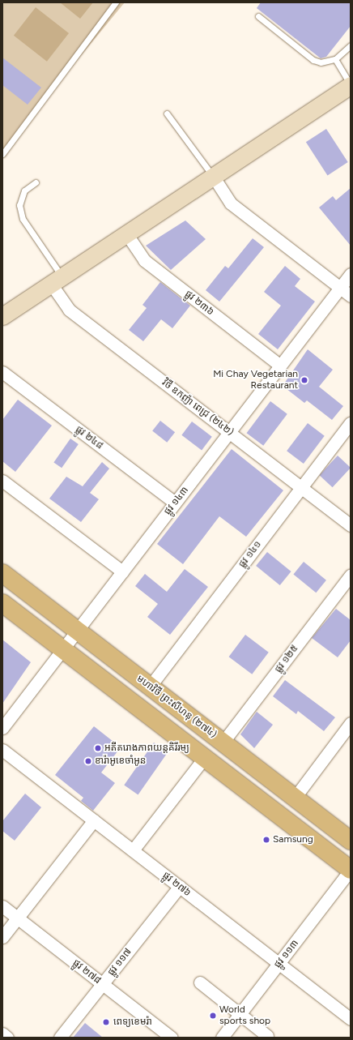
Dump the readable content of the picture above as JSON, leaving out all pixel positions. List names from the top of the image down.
{
  "streets": {
    "main road": ["មហាវិថី ព្រះសីហនុ (២៧៤)"],
    "street": [
      "ផ្លូវ ២៣៦",
      "វិថី ឧកញ៉ា ពេជ្រ (២៤២)",
      "ផ្លូវ ២៤៨",
      "ផ្លូវ ១៤៣",
      "ផ្លូវ ១៤១",
      "ផ្លូវ ១២៥",
      "ផ្លូវ ២៧៦",
      "ផ្លូវ ១១៣",
      "ផ្លូវ ១១៧",
      "ផ្លូវ ២៧៨"
    ]
  },
  "crossings": [
    ["ផ្លូវ ២៣៦", "ផ្លូវ ១៤៣"],
    ["វិថី ឧកញ៉ា ពេជ្រ (២៤២)", "ផ្លូវ ១៤៣"],
    ["វិថី ឧកញ៉ា ពេជ្រ (២៤២)", "ផ្លូវ ១៤១"],
    ["ផ្លូវ ២៤៨", "ផ្លូវ ១៤៣"],
    ["ផ្លូវ ១៤៣", "មហាវិថី ព្រះសីហនុ (២៧៤)"],
    ["ផ្លូវ ១៤១", "មហាវិថី ព្រះសីហនុ (២៧៤)"],
    ["ផ្លូវ ១២៥", "មហាវិថី ព្រះសីហនុ (២៧៤)"],
    ["ផ្លូវ ២៧៦", "ផ្លូវ ១១៣"],
    ["ផ្លូវ ២៧៦", "ផ្លូវ ១១៧"],
    ["ផ្លូវ ១១៧", "ផ្លូវ ២៧៨"]
  ],
  "places": [
    "Mi Chay Vegetarian Restaurant",
    "អតីតរោងភាពយន្តគិរីរម្យ",
    "ខារ៉ាអូខេចាំអូន",
    "Samsung",
    "World sports shop",
    "ពេទ្យខេមរ៉ា"
  ]
}
